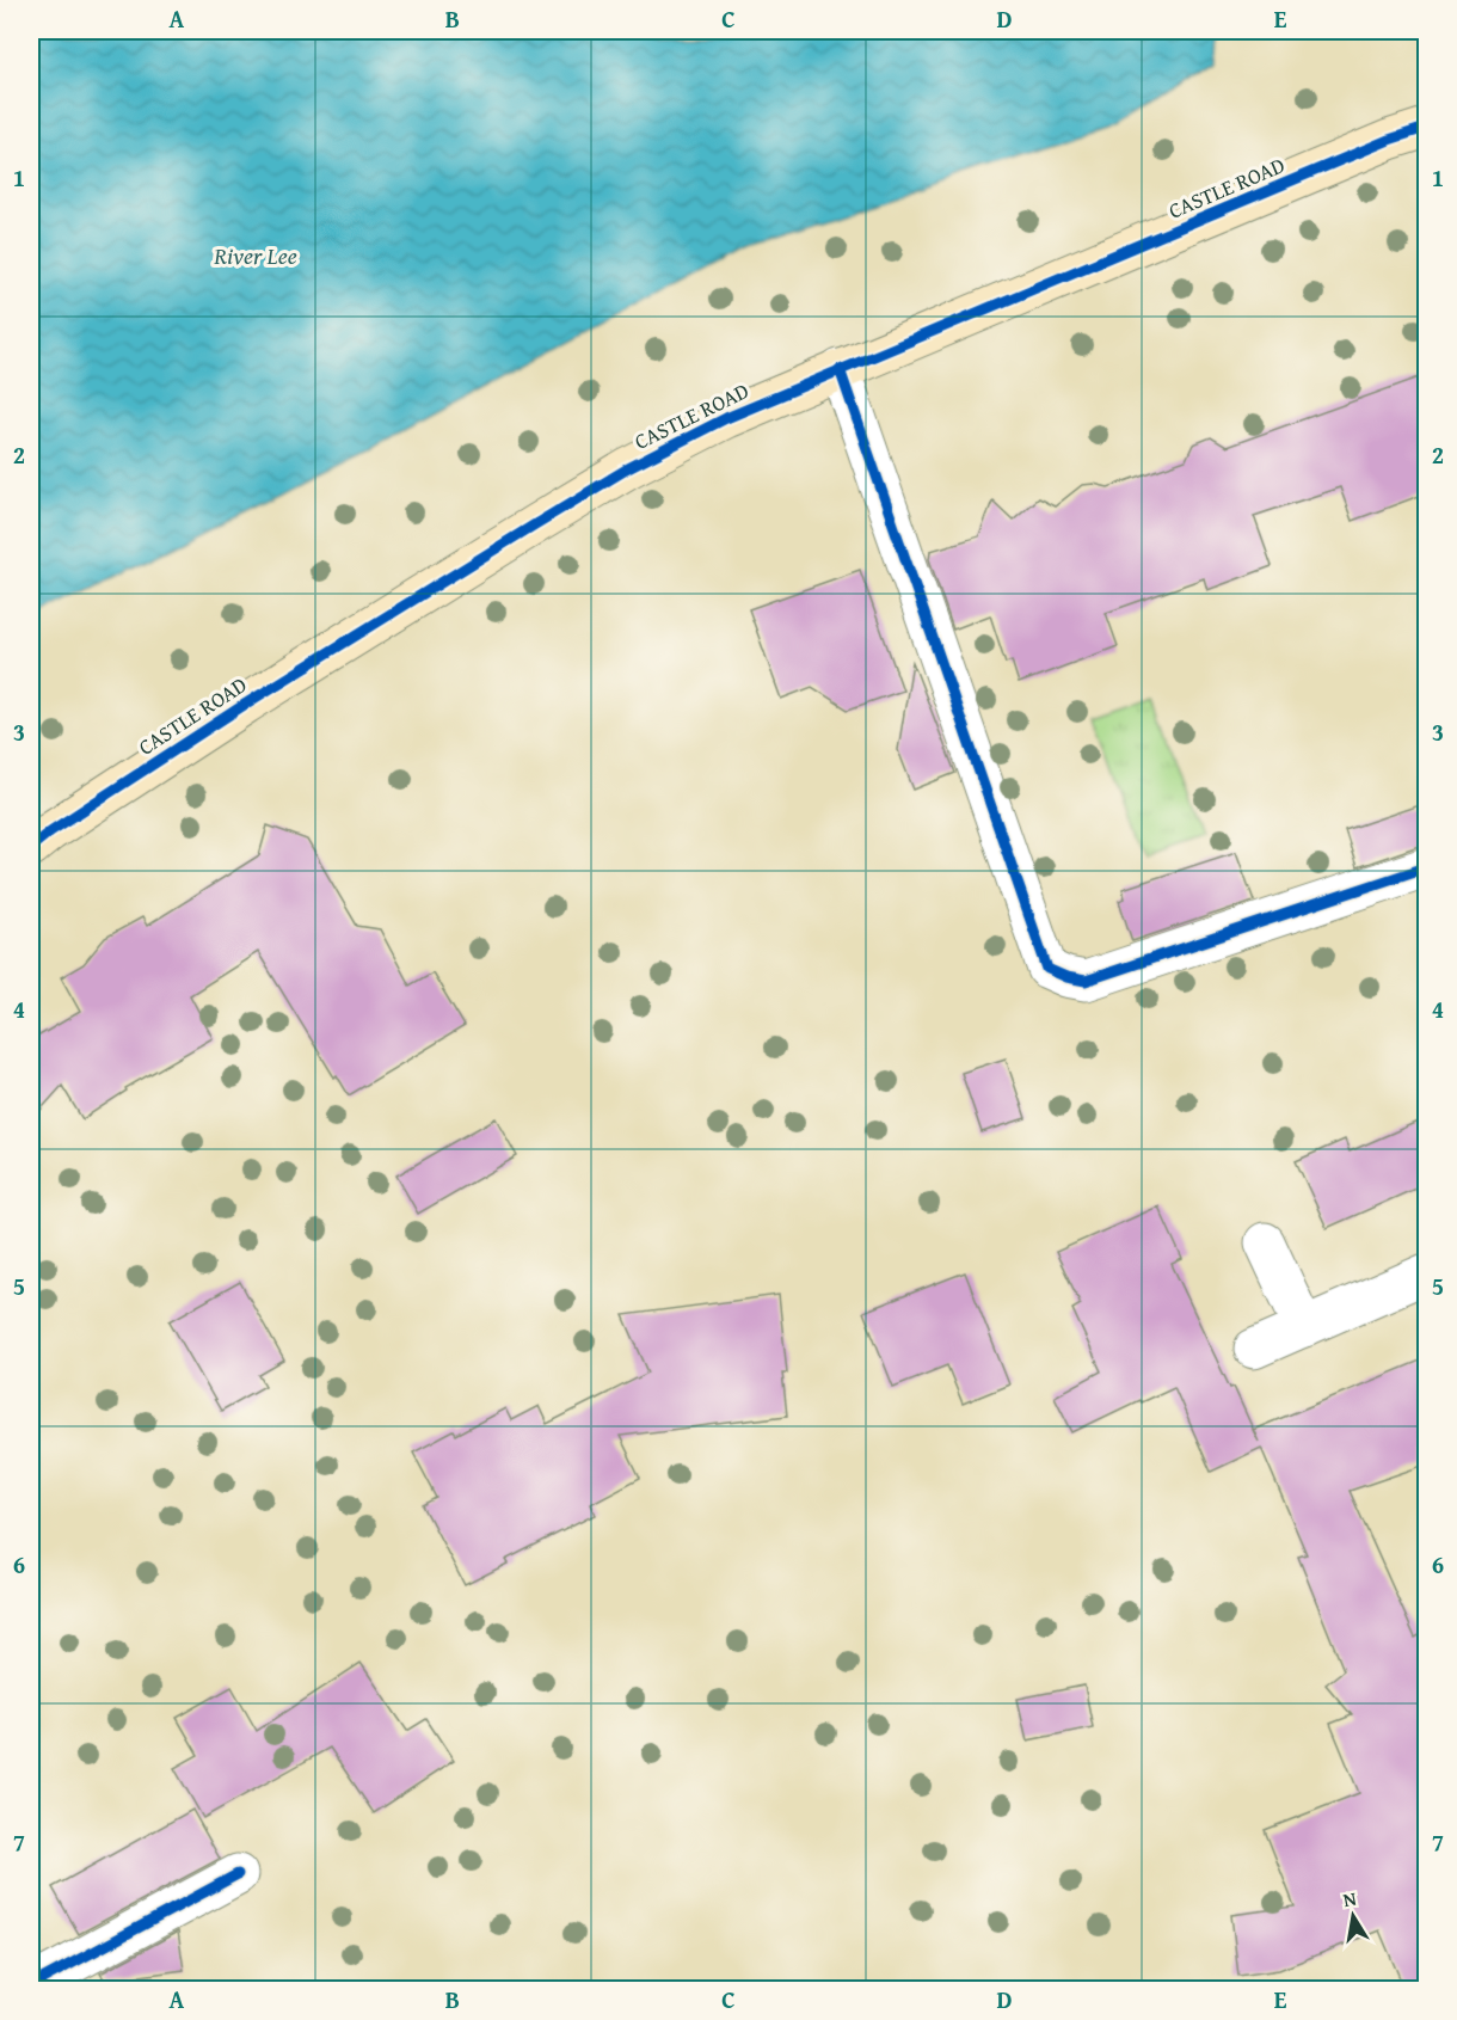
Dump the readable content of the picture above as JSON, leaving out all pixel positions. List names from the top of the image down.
{
  "streets": {
    "main road": ["CASTLE ROAD"]
  },
  "water": ["River Lee"],
  "north": "top",
  "grid": {
    "columns": [
      "A",
      "B",
      "C",
      "D",
      "E"
    ],
    "rows": [
      "1",
      "2",
      "3",
      "4",
      "5",
      "6",
      "7"
    ]
  }
}
